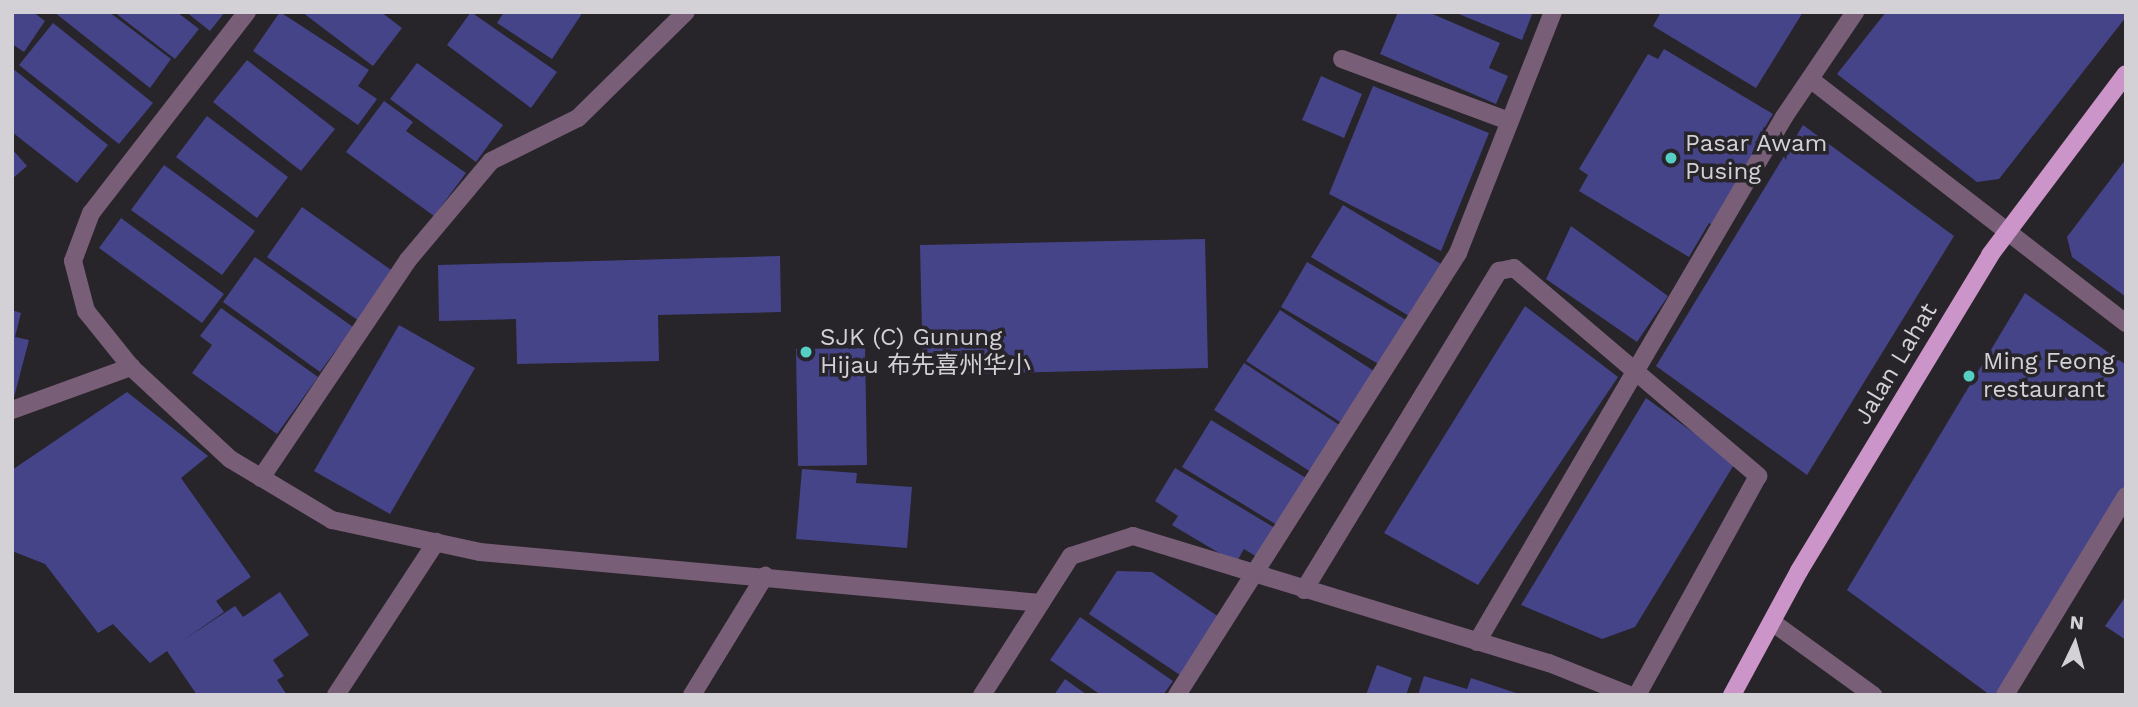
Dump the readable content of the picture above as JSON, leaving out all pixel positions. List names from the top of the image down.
{
  "streets": {
    "main road": ["Jalan Lahat"]
  },
  "places": ["Pasar Awam Pusing", "SJK (C) Gunung Hijau 布先喜州华小", "Ming Feong restaurant"],
  "north": "top"
}
